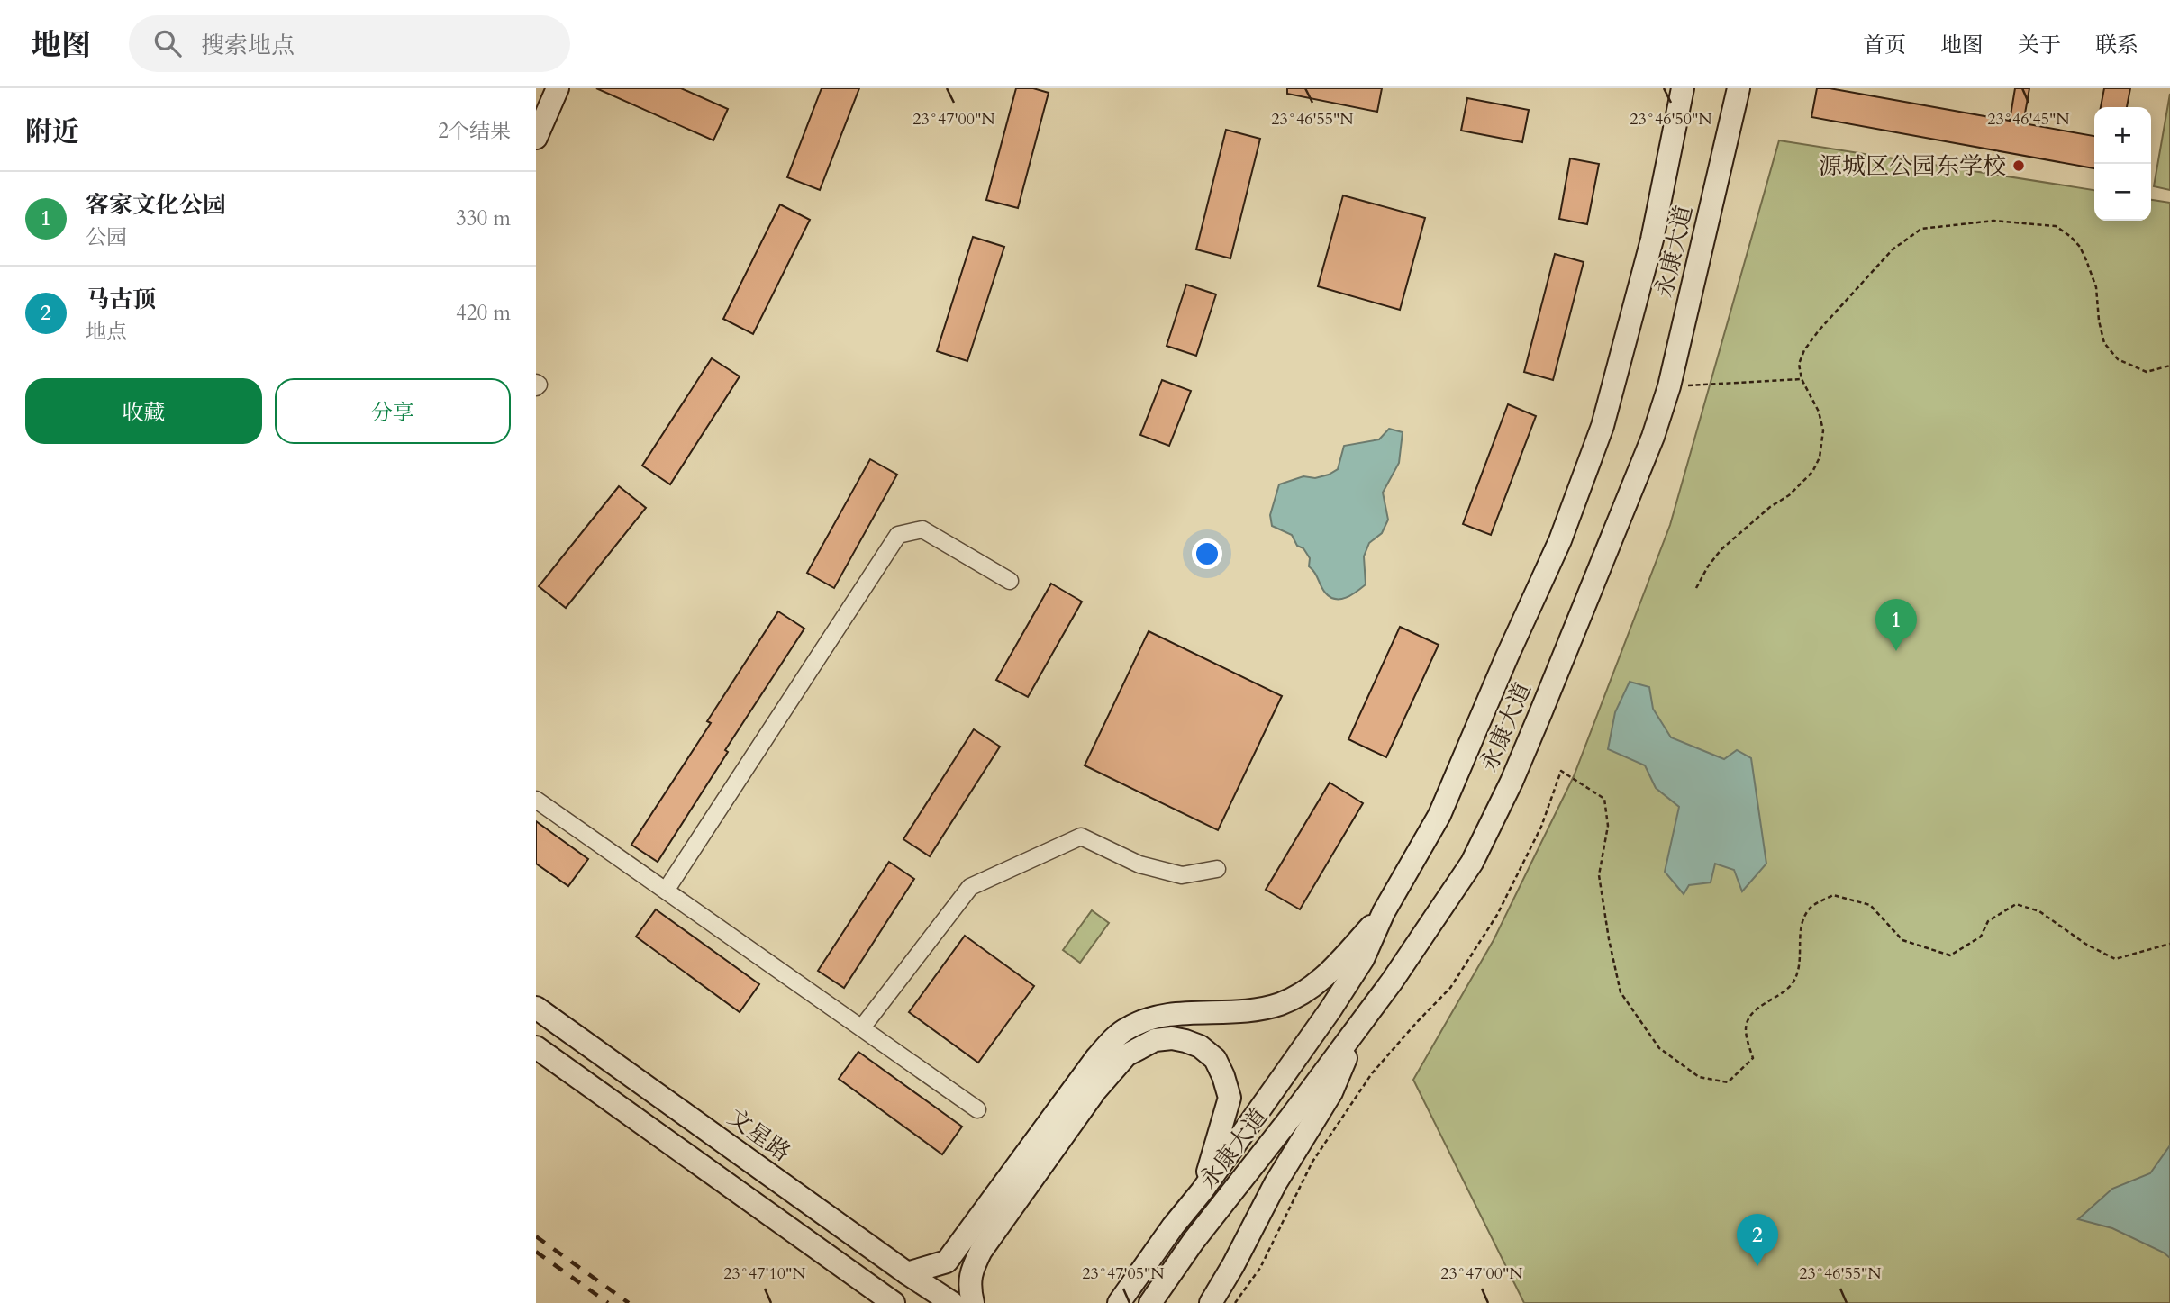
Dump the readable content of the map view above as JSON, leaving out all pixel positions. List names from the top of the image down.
{
  "streets": {
    "street": ["永康大道", "文星路"]
  },
  "places": ["源城区公园东学校"],
  "page": {
    "header": "地图",
    "search": "搜索地点",
    "nav": [
      "首页",
      "地图",
      "关于",
      "联系"
    ],
    "heading": ["附近", "2个结果"],
    "map_buttons": ["+", "−"],
    "list": [
      {
        "mark": "1",
        "name": "客家文化公园",
        "note": "公园",
        "value": "330 m"
      },
      {
        "mark": "2",
        "name": "马古顶",
        "note": "地点",
        "value": "420 m"
      }
    ],
    "buttons": ["收藏", "分享"],
    "pins": ["1", "2"]
  },
  "coordinates": [
    "23°47'00\"N",
    "23°46'55\"N",
    "23°46'50\"N",
    "23°46'45\"N",
    "23°47'10\"N",
    "23°47'05\"N"
  ]
}
